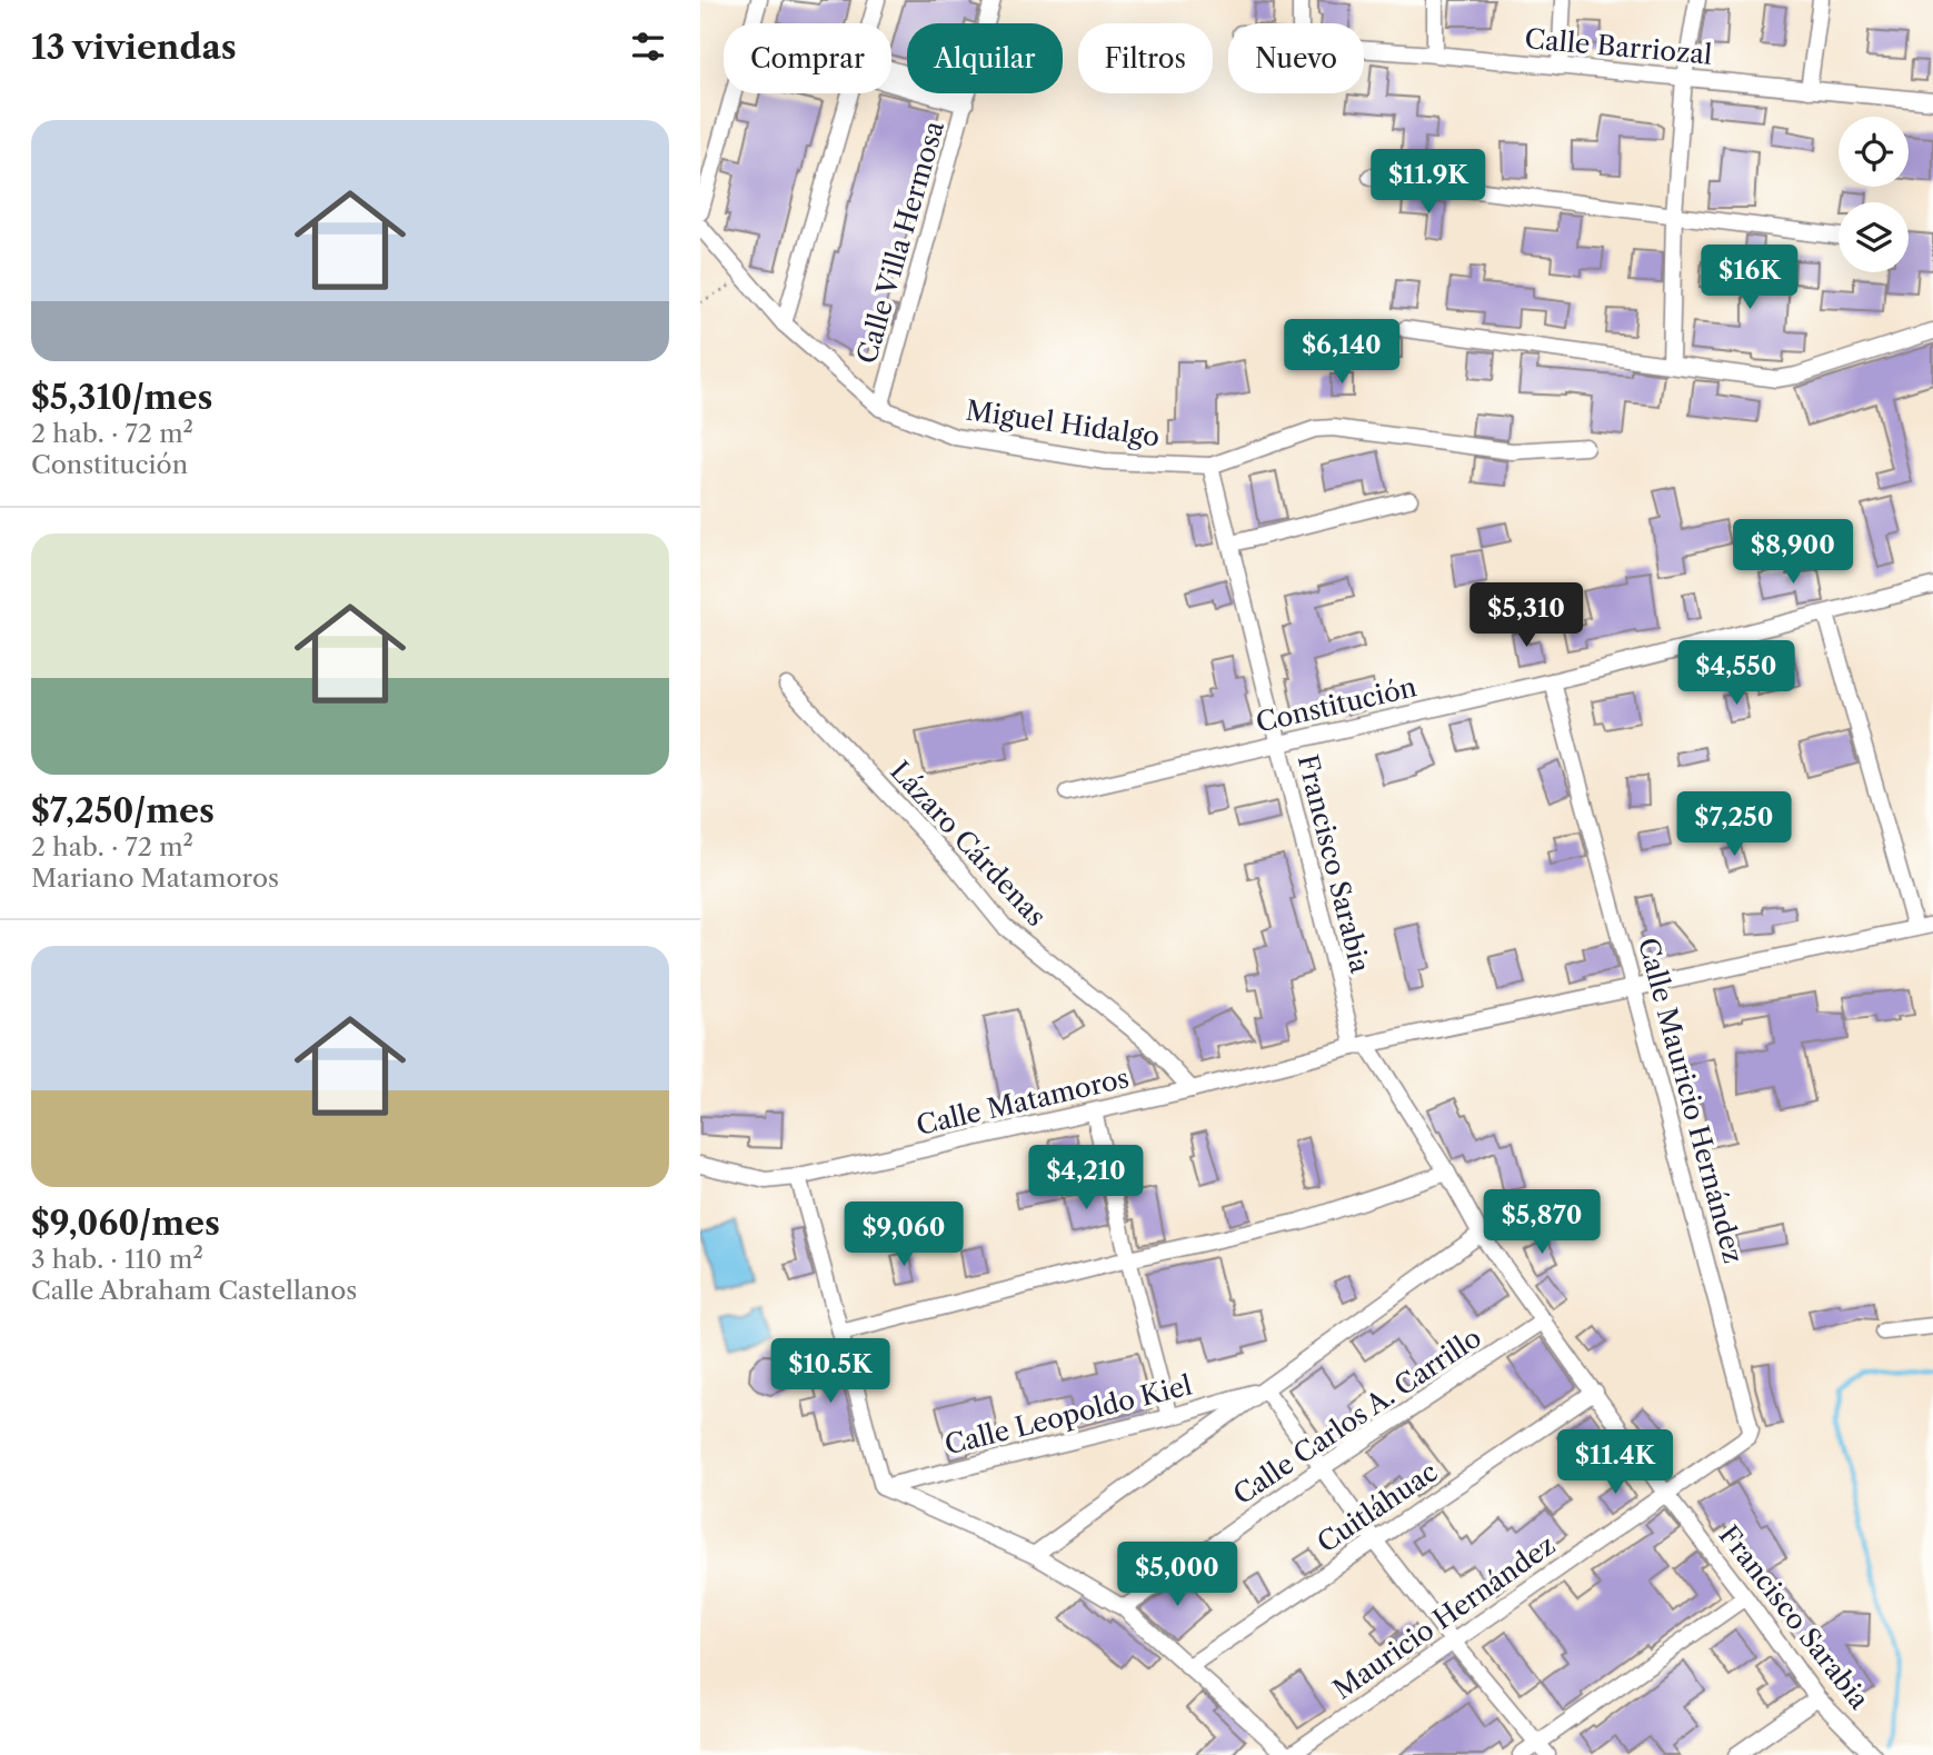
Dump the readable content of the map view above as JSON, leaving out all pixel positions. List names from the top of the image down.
{
  "streets": {
    "street": [
      "Calle Barriozal",
      "Calle Villa Hermosa",
      "Miguel Hidalgo",
      "Constitución",
      "Lázaro Cárdenas",
      "Francisco Sarabia",
      "Calle Mauricio Hernández",
      "Calle Matamoros",
      "Calle Leopoldo Kiel",
      "Calle Carlos A. Carrillo",
      "Cuitláhuac",
      "Mauricio Hernández"
    ]
  },
  "crossings": [
    ["Calle Villa Hermosa", "Miguel Hidalgo"],
    ["Miguel Hidalgo", "Francisco Sarabia"],
    ["Constitución", "Francisco Sarabia"],
    ["Constitución", "Calle Mauricio Hernández"],
    ["Lázaro Cárdenas", "Calle Matamoros"],
    ["Francisco Sarabia", "Calle Mauricio Hernández"],
    ["Francisco Sarabia", "Calle Matamoros"],
    ["Francisco Sarabia", "Calle Carlos A. Carrillo"],
    ["Francisco Sarabia", "Cuitláhuac"],
    ["Francisco Sarabia", "Mauricio Hernández"],
    ["Calle Mauricio Hernández", "Calle Matamoros"],
    ["Calle Mauricio Hernández", "Mauricio Hernández"]
  ],
  "page": {
    "heading": "13 viviendas",
    "chip": [
      "Comprar",
      "Alquilar",
      "Filtros",
      "Nuevo"
    ],
    "list": [
      {
        "name": "$5,310/mes",
        "note": "2 hab. · 72 m² · Constitución"
      },
      {
        "name": "$7,250/mes",
        "note": "2 hab. · 72 m² · Mariano Matamoros"
      },
      {
        "name": "$9,060/mes",
        "note": "3 hab. · 110 m² · Calle Abraham Castellanos"
      }
    ],
    "price": [
      "$11.9K",
      "$16K",
      "$6,140",
      "$8,900",
      "$5,310",
      "$4,550",
      "$7,250",
      "$4,210",
      "$5,870",
      "$9,060",
      "$10.5K",
      "$11.4K",
      "$5,000"
    ]
  }
}
